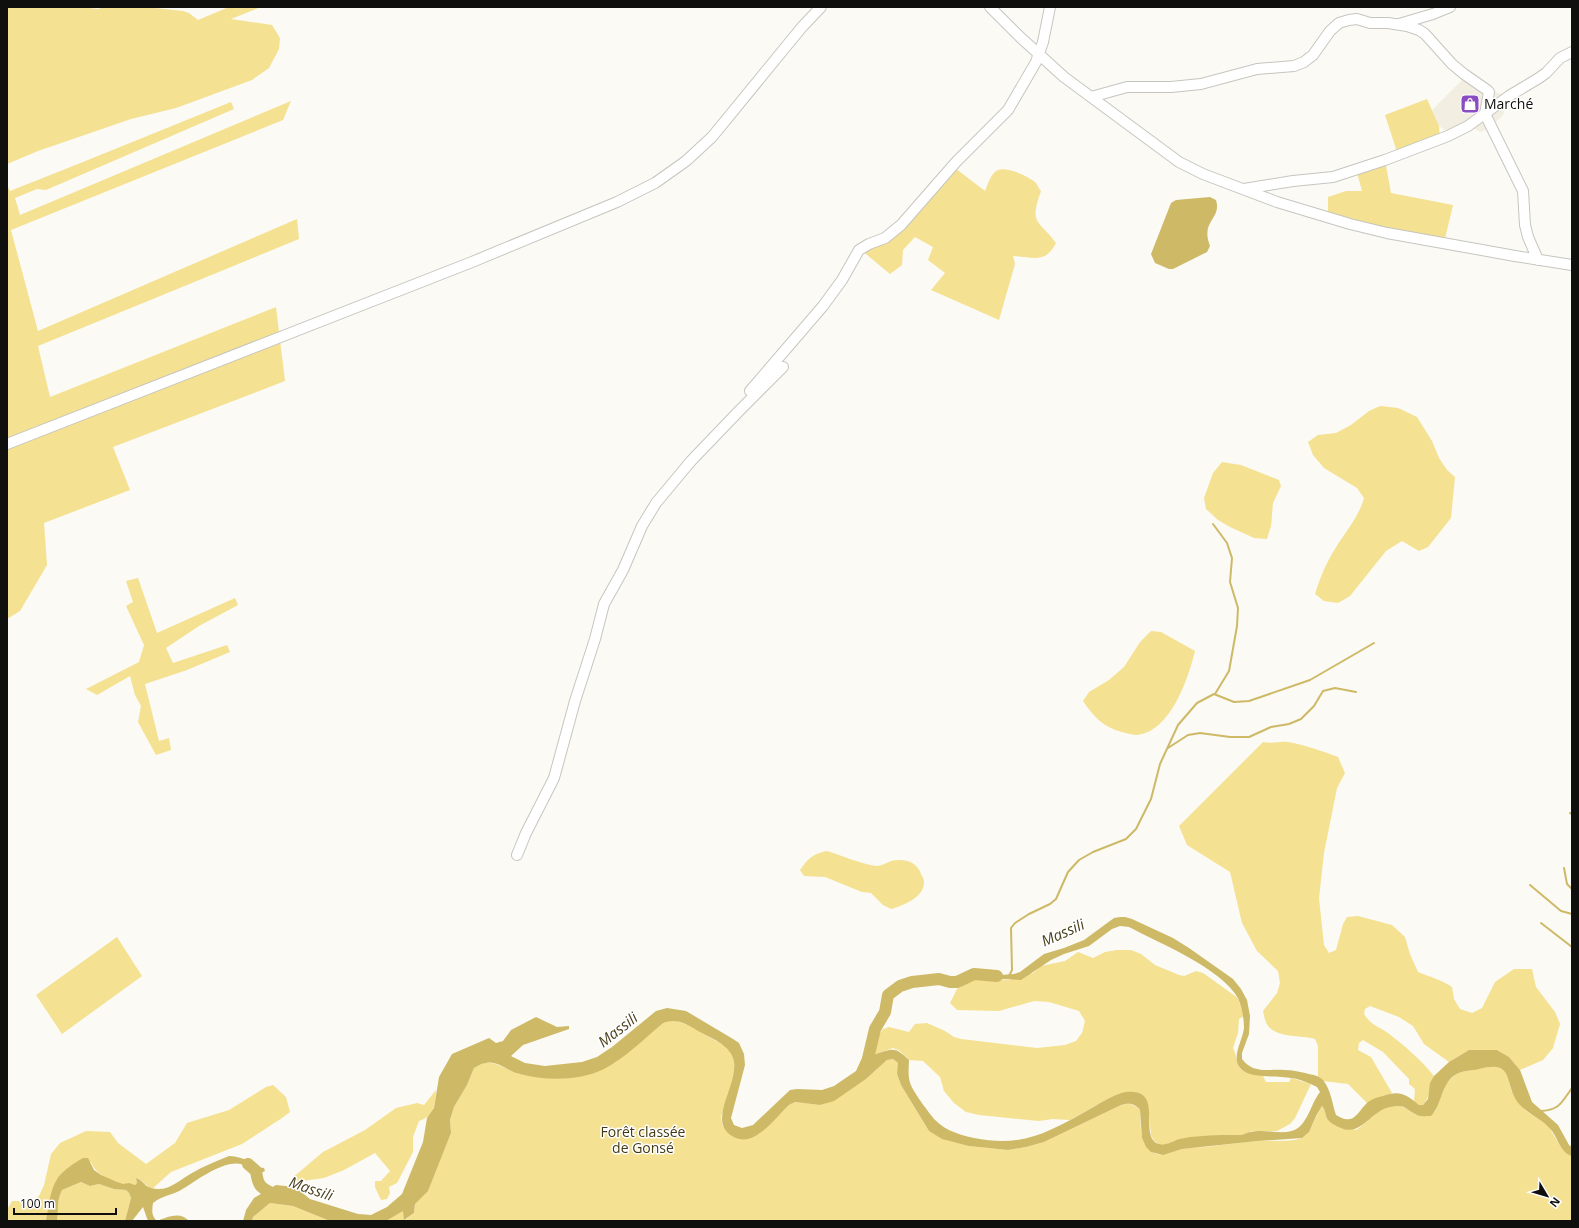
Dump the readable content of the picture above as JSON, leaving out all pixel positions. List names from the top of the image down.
{
  "water": ["Massili"],
  "parks": ["Forêt classée de Gonsé"],
  "places": {
    "shop": ["Marché"]
  },
  "scale_bar": "100 m",
  "north": "bottom right"
}
